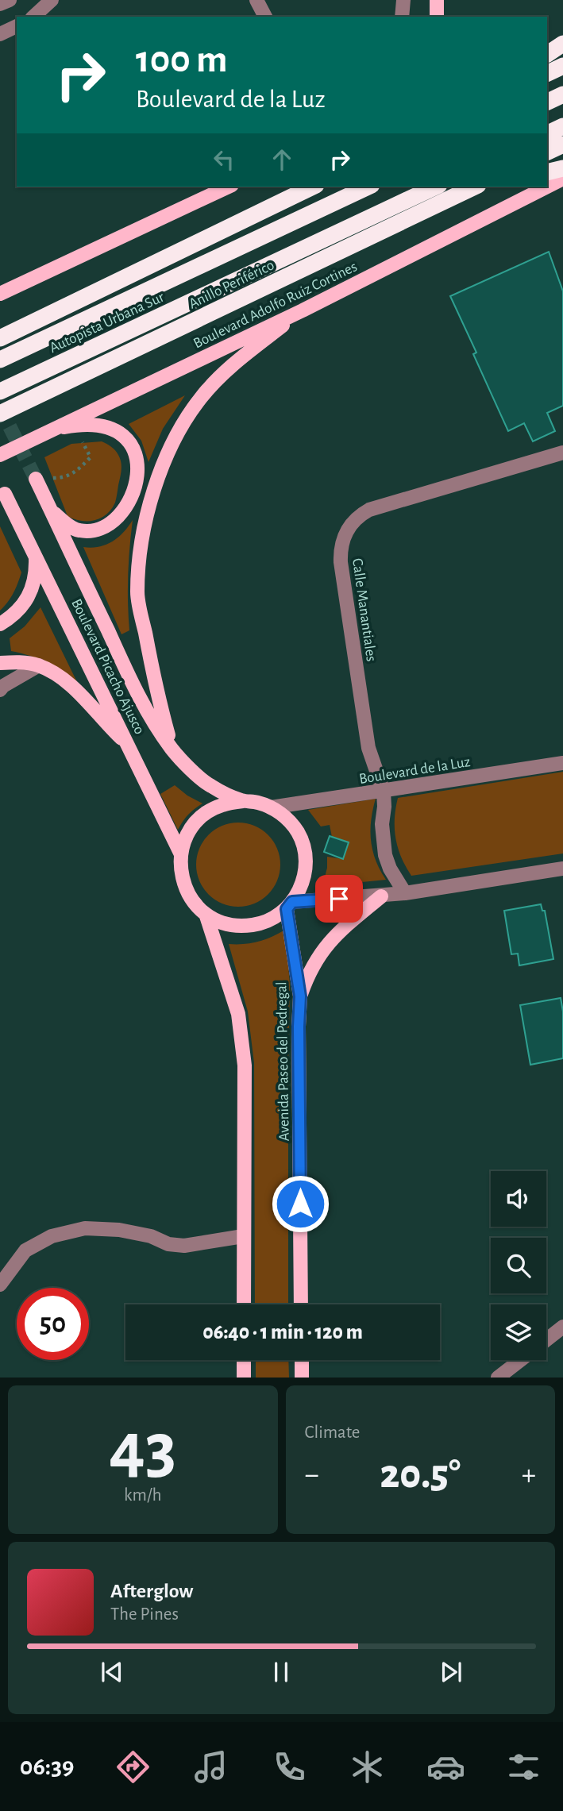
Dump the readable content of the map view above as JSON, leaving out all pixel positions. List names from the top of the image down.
{
  "streets": {
    "highway": ["Anillo Periférico", "Autopista Urbana Sur"],
    "main road": ["Boulevard Adolfo Ruiz Cortines", "Boulevard Picacho Ajusco", "Avenida Paseo del Pedregal"],
    "street": ["Calle Manantiales", "Boulevard de la Luz"]
  },
  "crossings": [
    ["Calle Manantiales", "Boulevard de la Luz"],
    ["Boulevard Picacho Ajusco", "Boulevard de la Luz"],
    ["Boulevard Picacho Ajusco", "Avenida Paseo del Pedregal"],
    ["Boulevard de la Luz", "Avenida Paseo del Pedregal"]
  ],
  "page": {
    "turn": ["100 m", "Boulevard de la Luz"],
    "limit": "50",
    "trip": "06:40 · 1 min · 120 m",
    "tile": [
      ["43", "km/h"],
      "Climate"
    ],
    "heat": ["−", "20.5°", "+"],
    "song": ["Afterglow", "The Pines"],
    "tabs": "06:39"
  }
}
